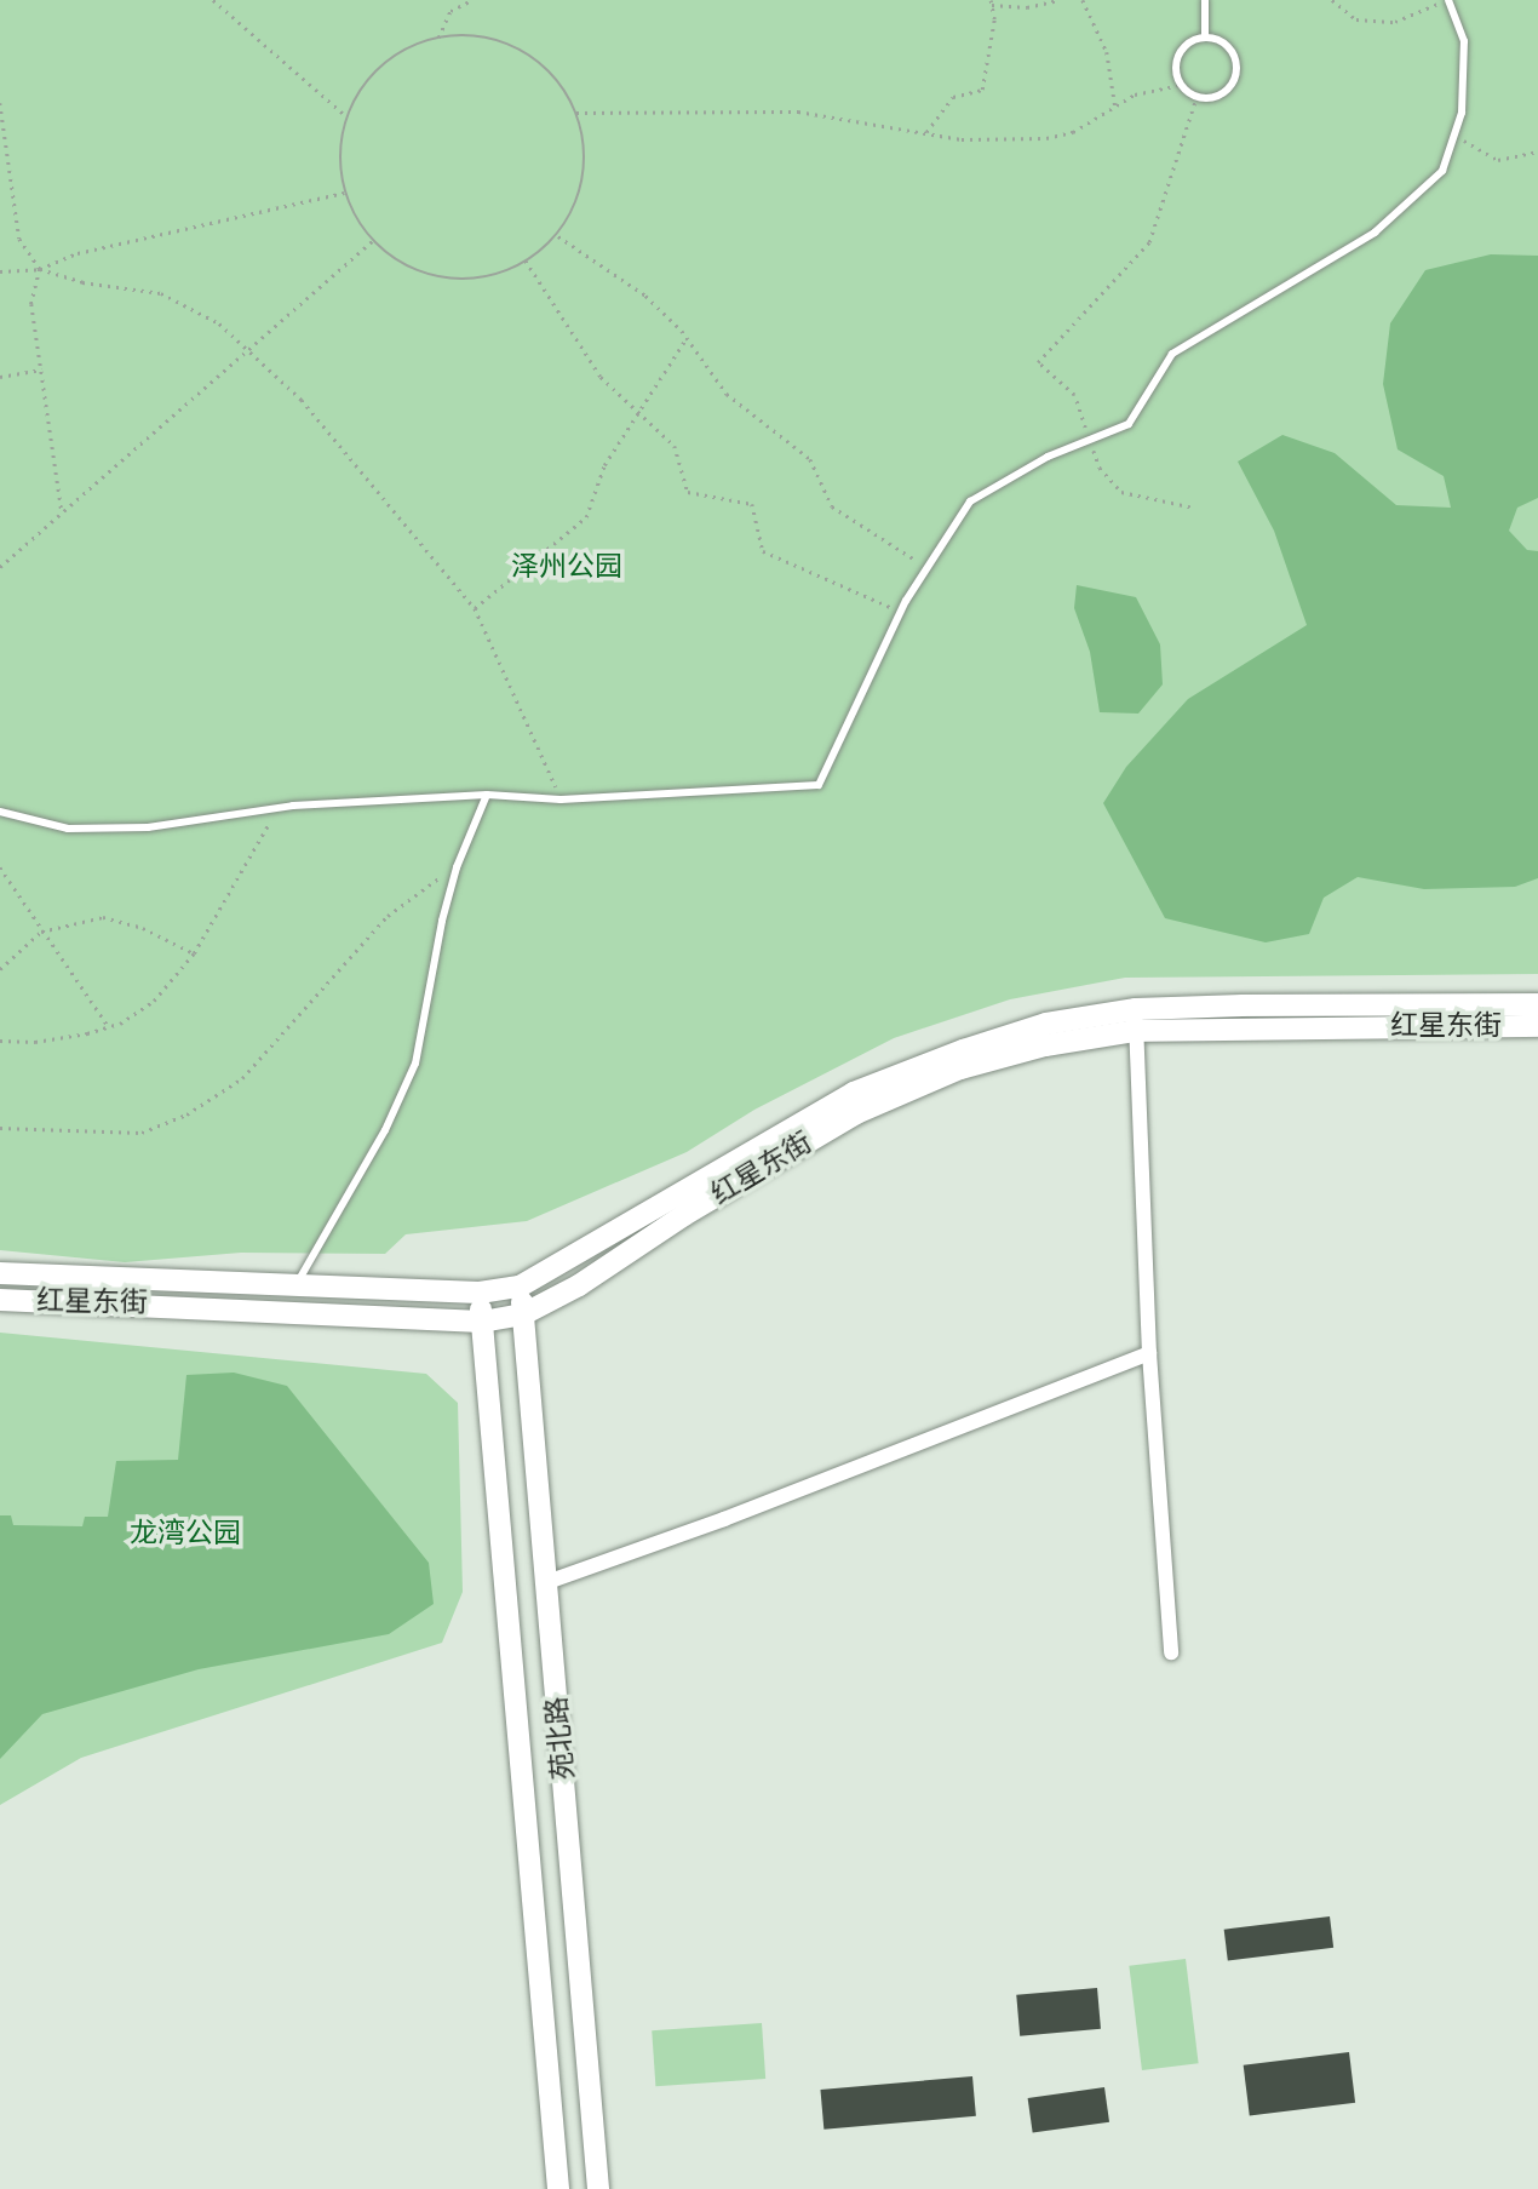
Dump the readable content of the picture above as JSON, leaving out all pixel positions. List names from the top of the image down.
{
  "streets": {
    "main road": ["红星东街", "苑北路"]
  },
  "crossings": [
    ["红星东街", "苑北路"]
  ],
  "parks": ["泽州公园", "龙湾公园"]
}
